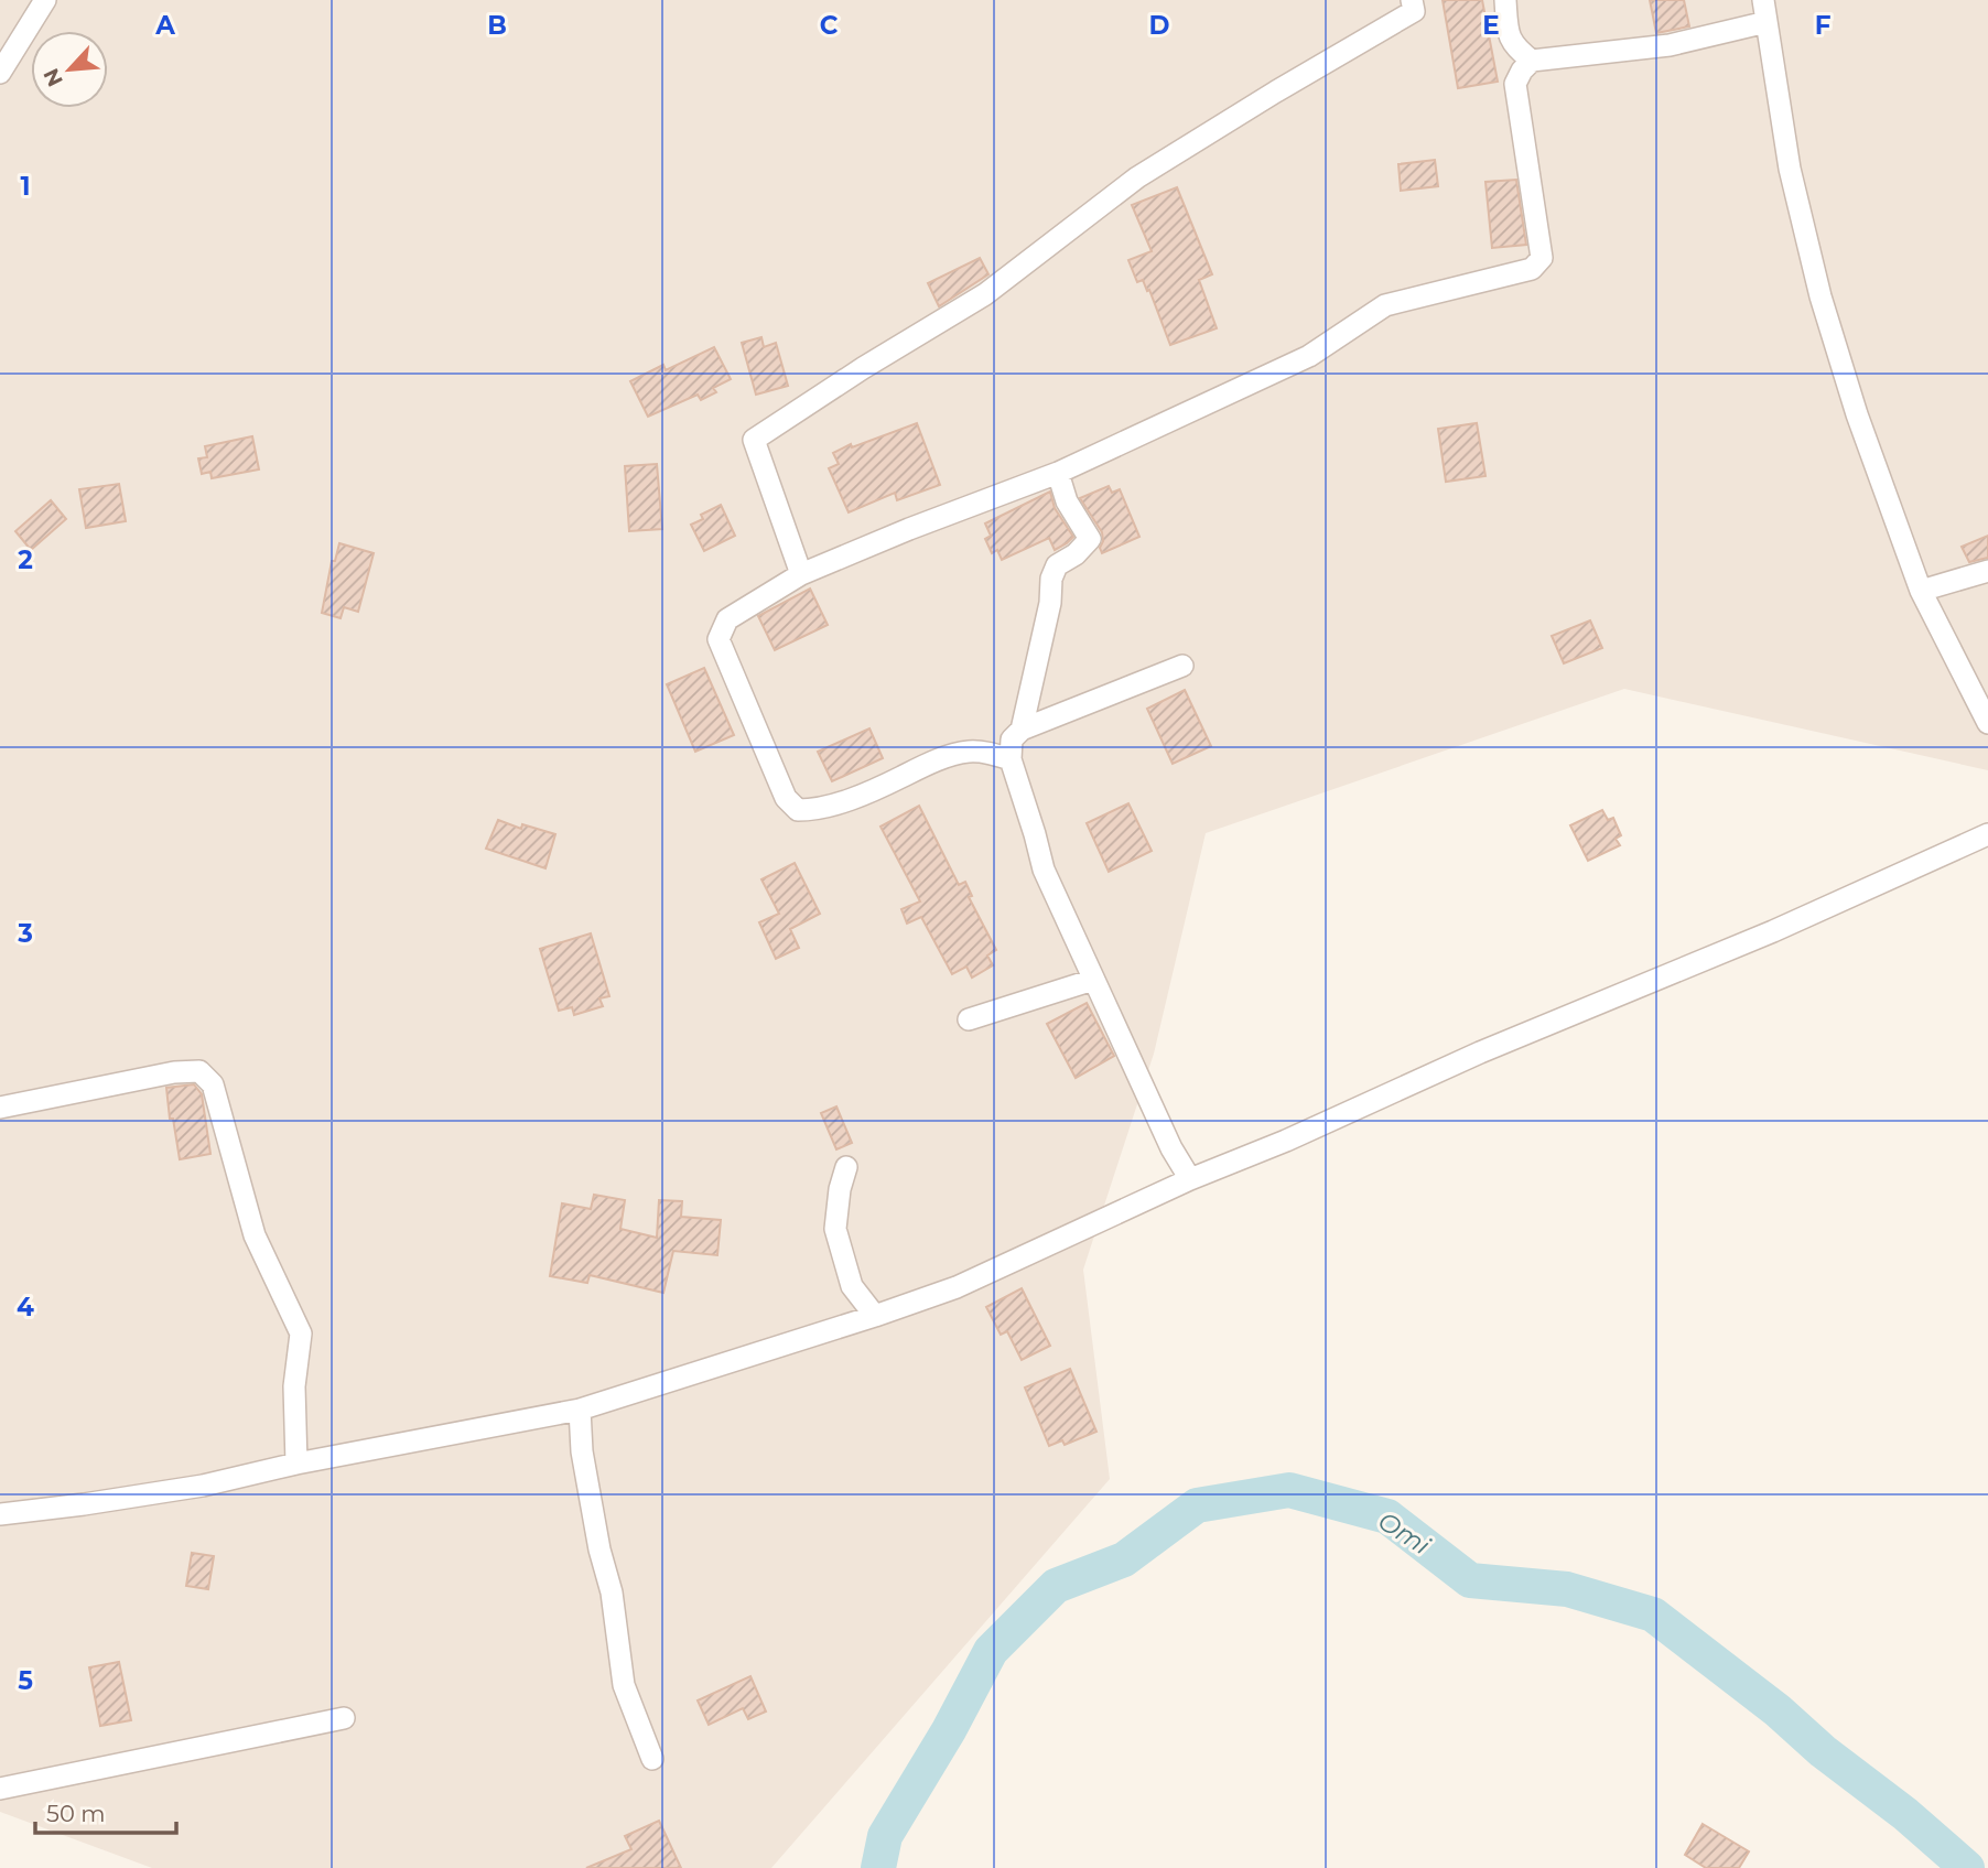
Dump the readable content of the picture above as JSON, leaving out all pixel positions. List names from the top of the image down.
{
  "water": ["Omi"],
  "scale_bar": "50 m",
  "north": "bottom left",
  "grid": {
    "columns": [
      "A",
      "B",
      "C",
      "D",
      "E",
      "F"
    ],
    "rows": [
      "1",
      "2",
      "3",
      "4",
      "5"
    ]
  }
}
